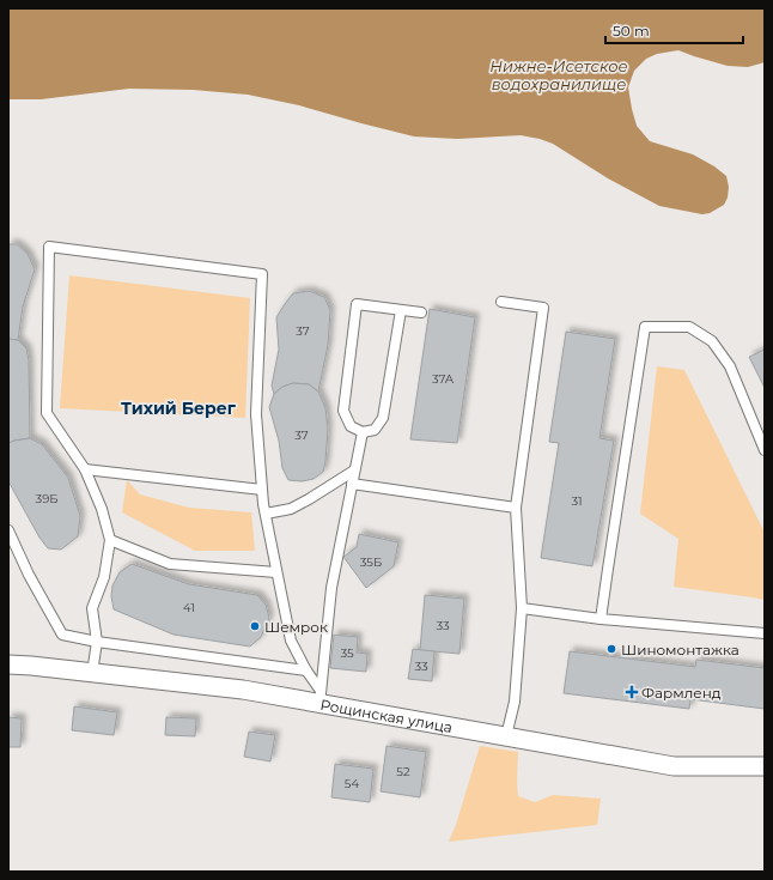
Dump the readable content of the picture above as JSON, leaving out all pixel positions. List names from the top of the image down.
{
  "streets": {
    "street": ["Рощинская улица"]
  },
  "districts": ["Тихий Берег"],
  "water": ["Нижне-Исетское водохранилище"],
  "places": {
    "other": ["Шемрок", "Шиномонтажка"],
    "health": ["Фармленд"]
  },
  "house_numbers": [
    "37",
    "37А",
    "37",
    "39Б",
    "31",
    "35Б",
    "41",
    "33",
    "35",
    "33",
    "52",
    "54"
  ],
  "scale_bar": "50 m"
}
